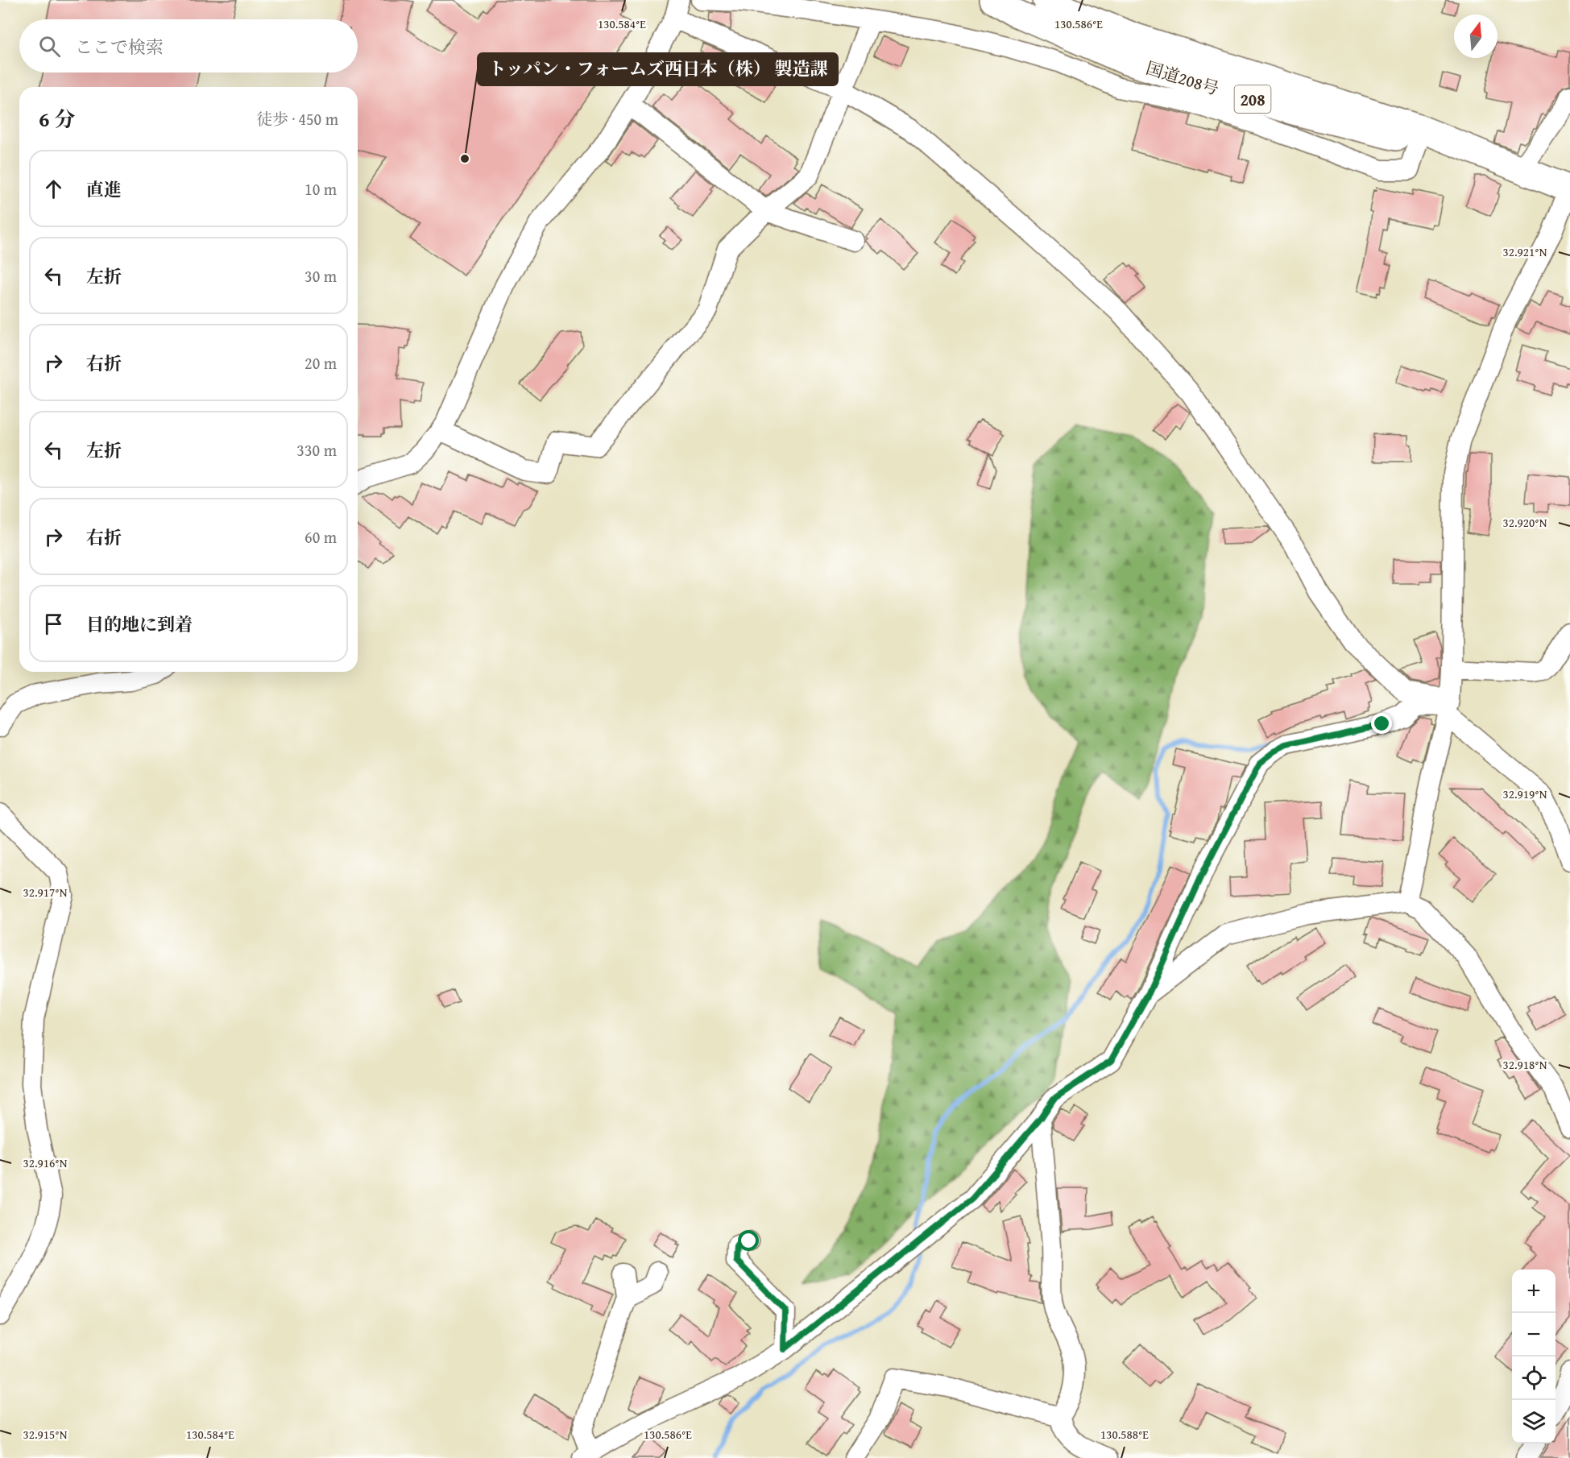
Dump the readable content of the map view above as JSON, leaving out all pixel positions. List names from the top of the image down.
{
  "streets": {
    "highway": ["国道208号", "208"]
  },
  "places": ["トッパン・フォームズ西日本（株） 製造課"],
  "north": "top",
  "page": {
    "search": "ここで検索",
    "heading": ["6 分", "徒歩 · 450 m"],
    "list": [
      ["直進", "10 m"],
      ["左折", "30 m"],
      ["右折", "20 m"],
      ["左折", "330 m"],
      ["右折", "60 m"],
      "目的地に到着"
    ],
    "map_buttons": ["+", "−"]
  },
  "coordinates": [
    "130.584°E",
    "130.586°E",
    "32.921°N",
    "32.920°N",
    "32.919°N",
    "32.917°N",
    "32.918°N",
    "32.916°N",
    "32.915°N",
    "130.588°E"
  ]
}
